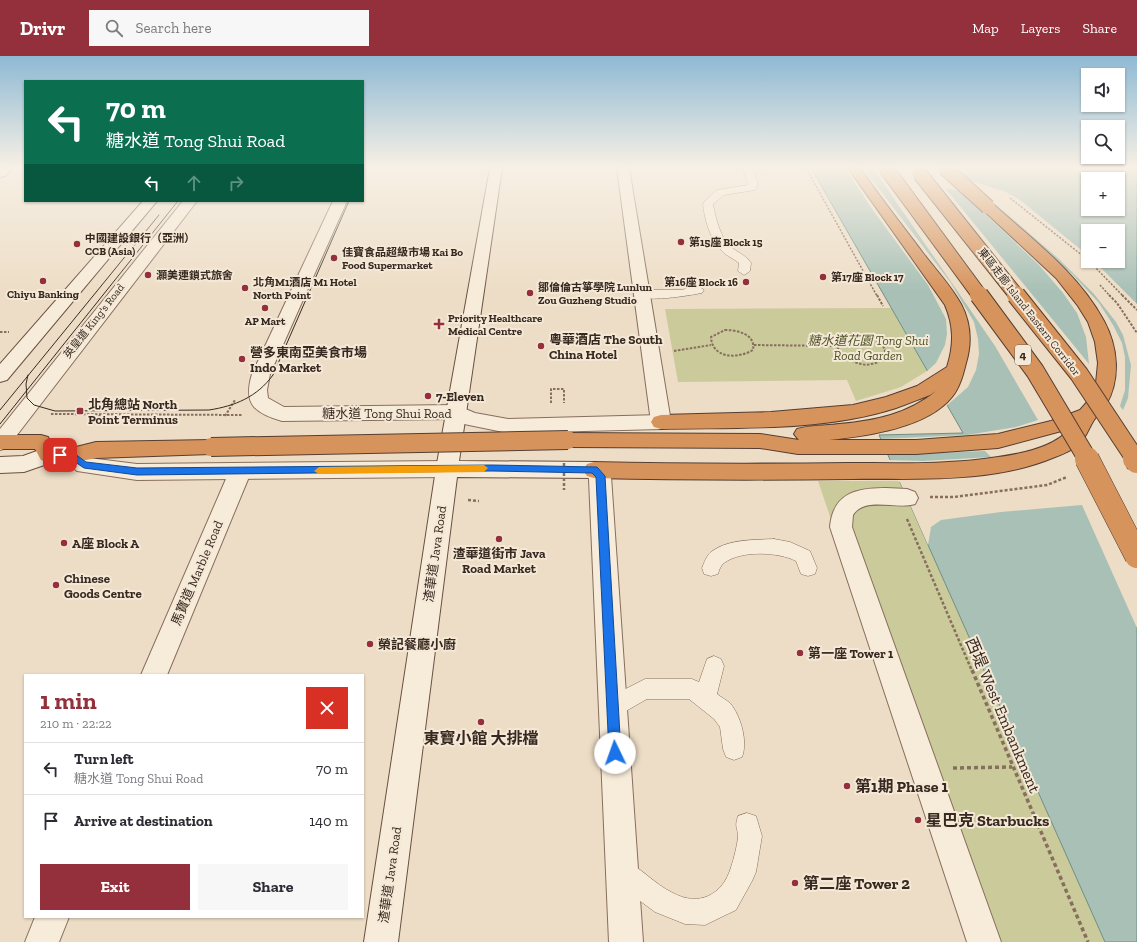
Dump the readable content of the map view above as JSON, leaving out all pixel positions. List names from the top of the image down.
{
  "streets": {
    "highway": ["東區走廊 Island Eastern Corridor", "4"],
    "street": [
      "英皇道 King's Road",
      "糖水道 Tong Shui Road",
      "渣華道 Java Road",
      "馬寶道 Marble Road"
    ],
    "path": ["西堤 West Embankment"]
  },
  "crossings": [
    ["糖水道 Tong Shui Road", "渣華道 Java Road"]
  ],
  "parks": ["糖水道花園 Tong Shui Road Garden"],
  "places": {
    "other": [
      "第15座 Block 15",
      "中國建設銀行（亞洲） CCB (Asia)",
      "佳寶食品超級市場 Kai Bo Food Supermarket",
      "灝美連鎖式旅舍",
      "第17座 Block 17",
      "Chiyu Banking",
      "第16座 Block 16",
      "北角M1酒店 M1 Hotel North Point",
      "鄒倫倫古箏學院 Lunlun Zou Guzheng Studio",
      "AP Mart",
      "粵華酒店 The South China Hotel",
      "營多東南亞美食市場 Indo Market",
      "7-Eleven",
      "渣華道街市 Java Road Market",
      "A座 Block A",
      "Chinese Goods Centre",
      "榮記餐廳小廚",
      "第一座 Tower 1",
      "東寶小館 大排檔",
      "第1期 Phase 1",
      "星巴克 Starbucks",
      "第二座 Tower 2"
    ],
    "health": ["Priority Healthcare Medical Centre"],
    "transit": ["北角總站 North Point Terminus"]
  },
  "page": {
    "header": "Drivr",
    "search": "Search here",
    "nav": ["Map", "Layers", "Share"],
    "map_buttons": ["+", "−"],
    "turn": ["70 m", "糖水道 Tong Shui Road"],
    "heading": ["1 min", "210 m · 22:22"],
    "list": [
      {
        "name": "Turn left",
        "note": "糖水道 Tong Shui Road",
        "value": "70 m"
      },
      {
        "name": "Arrive at destination",
        "value": "140 m"
      }
    ],
    "buttons": ["Exit", "Share"]
  }
}
